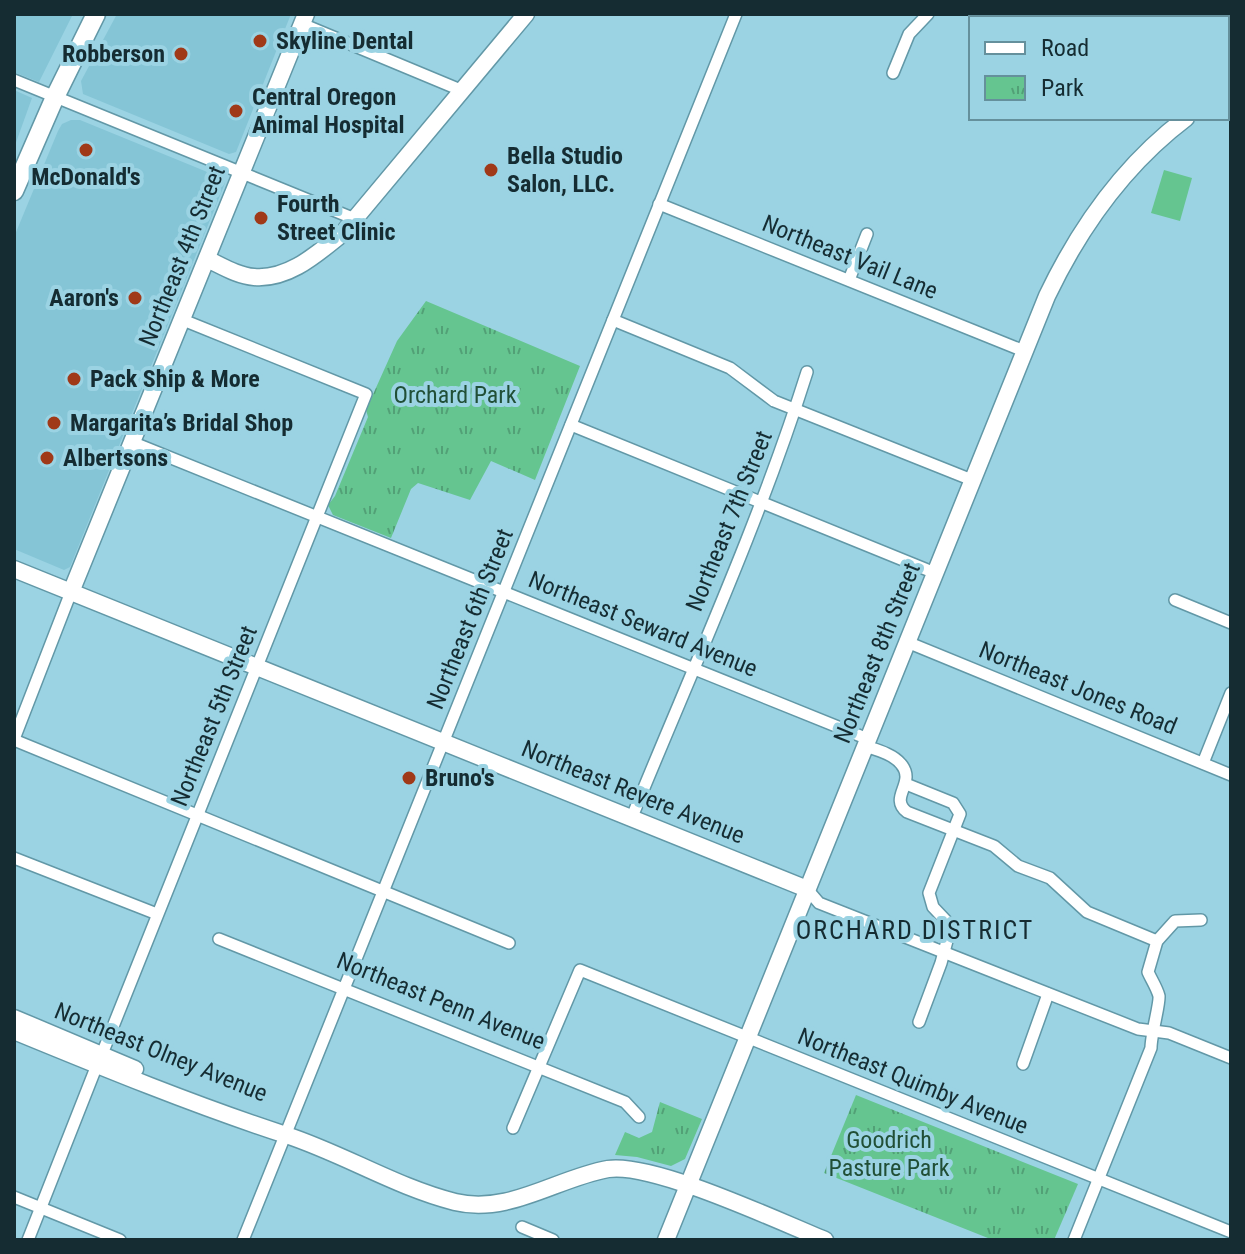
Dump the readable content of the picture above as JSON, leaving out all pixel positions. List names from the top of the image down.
{
  "streets": {
    "main road": [
      "Northeast 4th Street",
      "Northeast 8th Street",
      "Northeast Revere Avenue",
      "Northeast Olney Avenue"
    ],
    "street": [
      "Northeast Vail Lane",
      "Northeast 7th Street",
      "Northeast 6th Street",
      "Northeast Seward Avenue",
      "Northeast Jones Road",
      "Northeast 5th Street",
      "Northeast Penn Avenue",
      "Northeast Quimby Avenue"
    ]
  },
  "crossings": [
    ["Northeast 4th Street", "Northeast Seward Avenue"],
    ["Northeast 4th Street", "Northeast 5th Street"],
    ["Northeast 4th Street", "Northeast Revere Avenue"],
    ["Northeast Vail Lane", "Northeast 6th Street"],
    ["Northeast Vail Lane", "Northeast 8th Street"],
    ["Northeast 7th Street", "Northeast Seward Avenue"],
    ["Northeast 7th Street", "Northeast Revere Avenue"],
    ["Northeast 6th Street", "Northeast Seward Avenue"],
    ["Northeast 6th Street", "Northeast Revere Avenue"],
    ["Northeast 6th Street", "Northeast Penn Avenue"],
    ["Northeast 6th Street", "Northeast Olney Avenue"],
    ["Northeast Seward Avenue", "Northeast 8th Street"],
    ["Northeast Seward Avenue", "Northeast 5th Street"],
    ["Northeast 8th Street", "Northeast Jones Road"],
    ["Northeast 8th Street", "Northeast Revere Avenue"],
    ["Northeast 8th Street", "Northeast Olney Avenue"],
    ["Northeast 8th Street", "Northeast Quimby Avenue"],
    ["Northeast 5th Street", "Northeast Revere Avenue"],
    ["Northeast 5th Street", "Northeast Olney Avenue"],
    ["Northeast Penn Avenue", "Northeast Quimby Avenue"]
  ],
  "districts": ["ORCHARD DISTRICT"],
  "parks": ["Orchard Park", "Goodrich Pasture Park"],
  "places": [
    "Skyline Dental",
    "Robberson",
    "Central Oregon Animal Hospital",
    "McDonald's",
    "Bella Studio Salon, LLC.",
    "Fourth Street Clinic",
    "Aaron's",
    "Pack Ship & More",
    "Margarita’s Bridal Shop",
    "Albertsons",
    "Bruno's"
  ],
  "legend": ["Road", "Park"]
}
